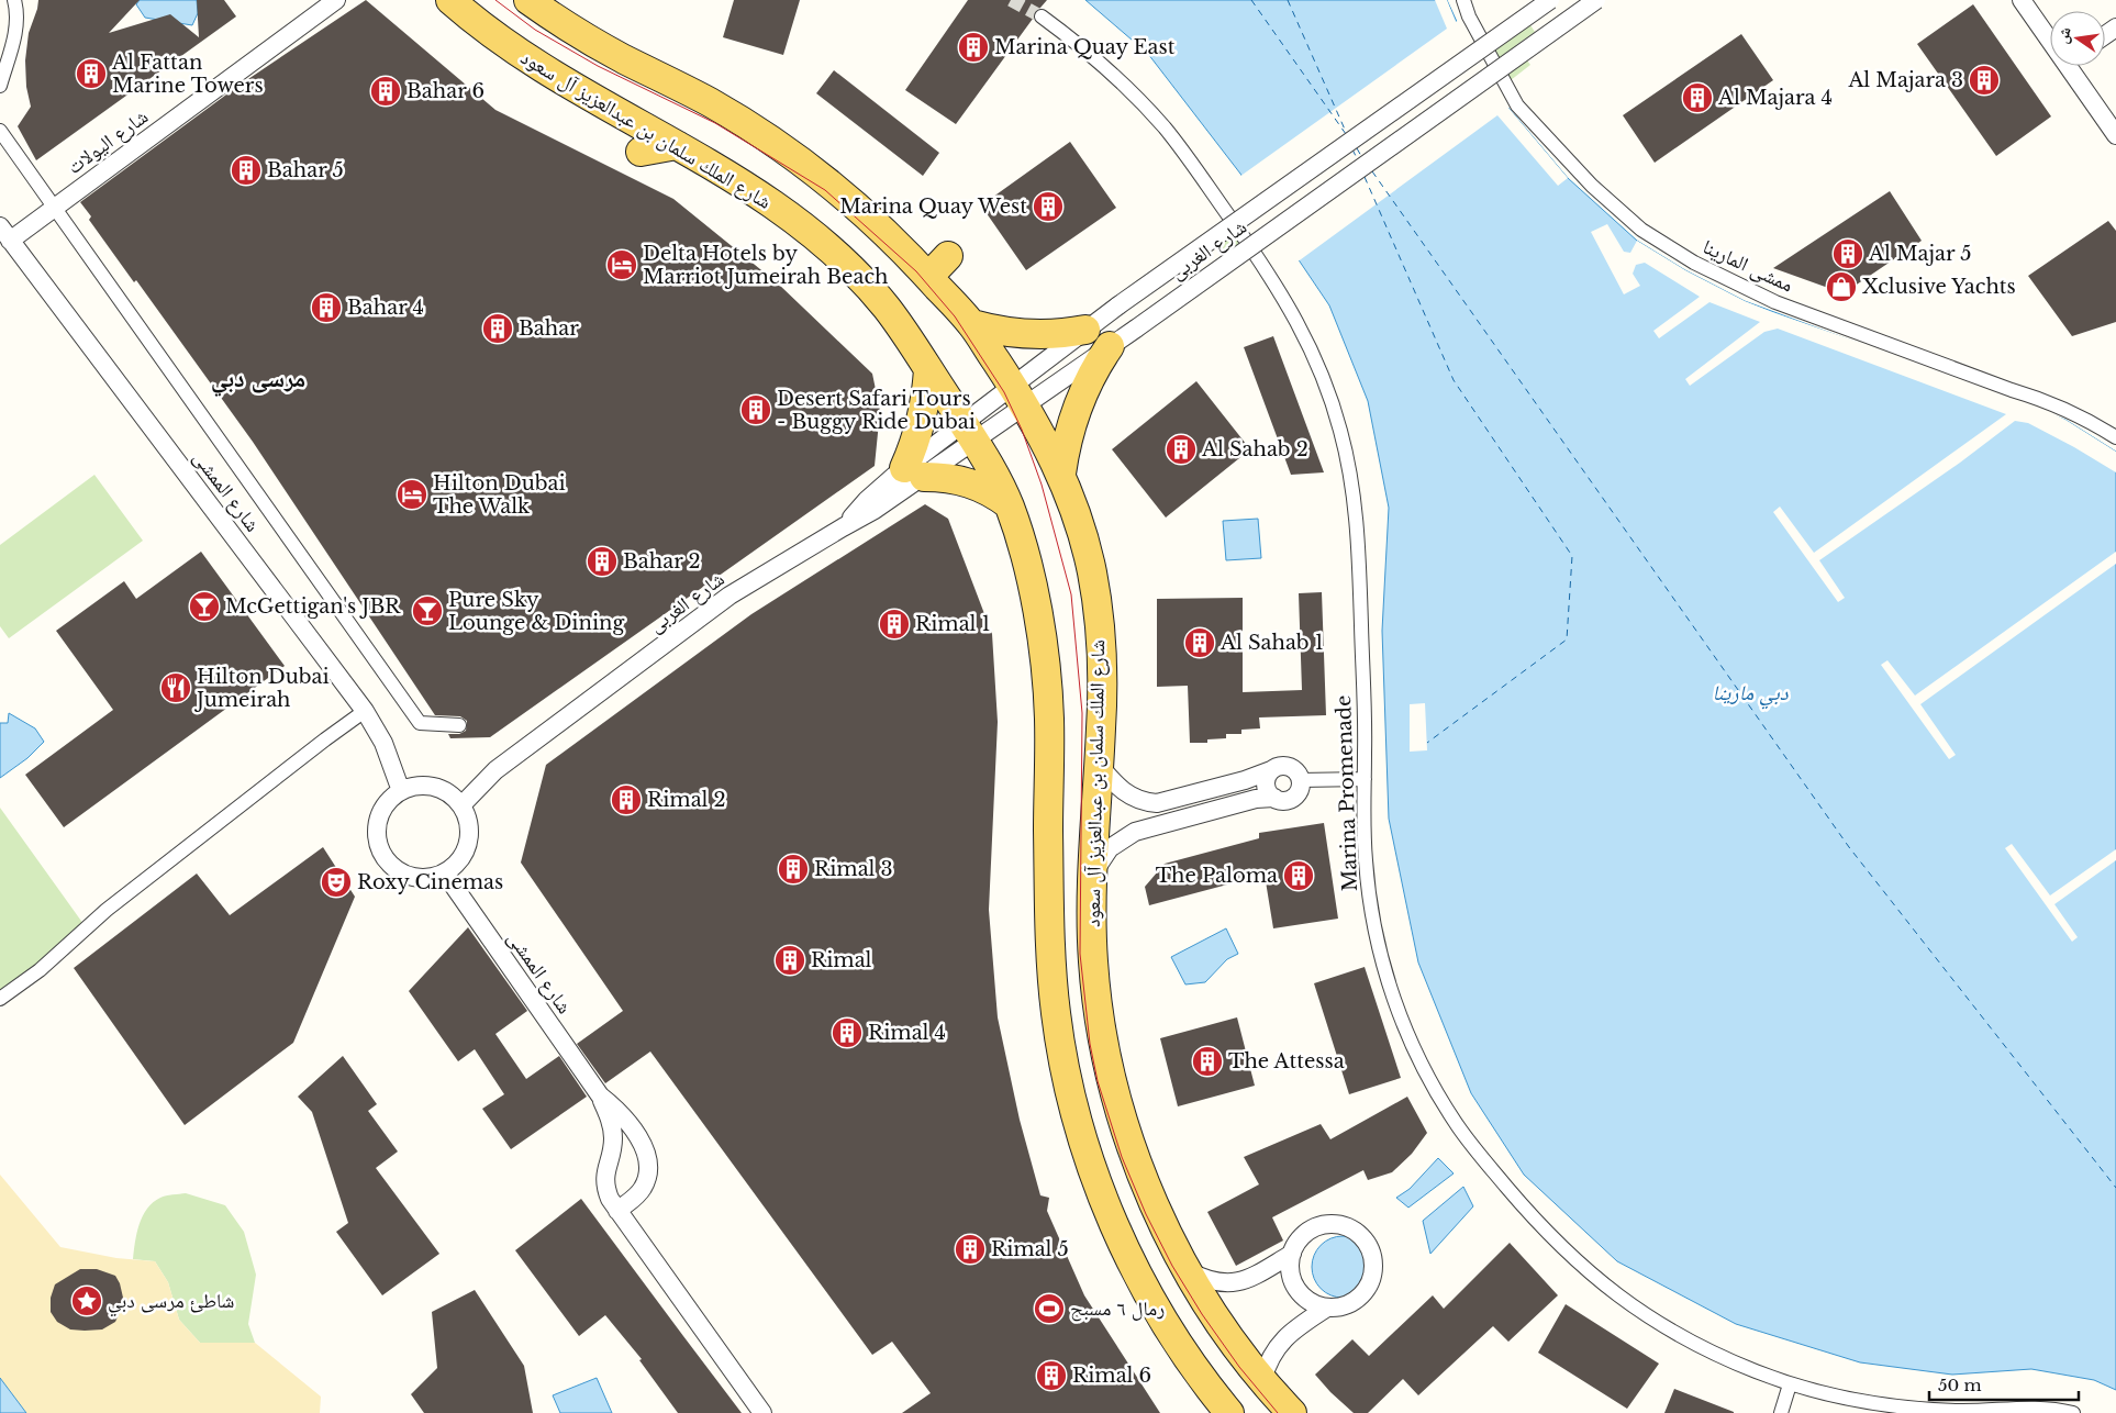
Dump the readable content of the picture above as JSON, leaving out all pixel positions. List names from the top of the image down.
{
  "streets": {
    "main road": ["شارع الملك سلمان بن عبدالعزيز آل سعود"],
    "street": [
      "شارع اليولات",
      "شارع الغربى",
      "ممشى المارينا",
      "شارع الممشى",
      "Marina Promenade"
    ]
  },
  "crossings": [
    ["شارع الملك سلمان بن عبدالعزيز آل سعود", "شارع الغربى"],
    ["شارع اليولات", "شارع الممشى"],
    ["شارع الغربى", "شارع الممشى"]
  ],
  "districts": ["مرسى دبي"],
  "water": ["دبي مارينا"],
  "places": {
    "building": [
      "Marina Quay East",
      "Al Fattan Marine Towers",
      "Al Majara 3",
      "Bahar 6",
      "Al Majara 4",
      "Bahar 5",
      "Marina Quay West",
      "Al Majar 5",
      "Bahar 4",
      "Bahar",
      "Desert Safari Tours - Buggy Ride Dubai",
      "Al Sahab 2",
      "Bahar 2",
      "Rimal 1",
      "Al Sahab 1",
      "Rimal 2",
      "Rimal 3",
      "The Paloma",
      "Rimal",
      "Rimal 4",
      "The Attessa",
      "Rimal 5",
      "Rimal 6"
    ],
    "hotel": ["Delta Hotels by Marriot Jumeirah Beach", "Hilton Dubai The Walk"],
    "shop": ["Xclusive Yachts"],
    "bar": ["McGettigan's JBR", "Pure Sky Lounge & Dining"],
    "restaurant": ["Hilton Dubai Jumeirah"],
    "theatre": ["Roxy Cinemas"],
    "place": ["شاطئ مرسى دبي"],
    "sports": ["رمال ٦ مسبح"]
  },
  "scale_bar": "50 m",
  "north": "left"
}
